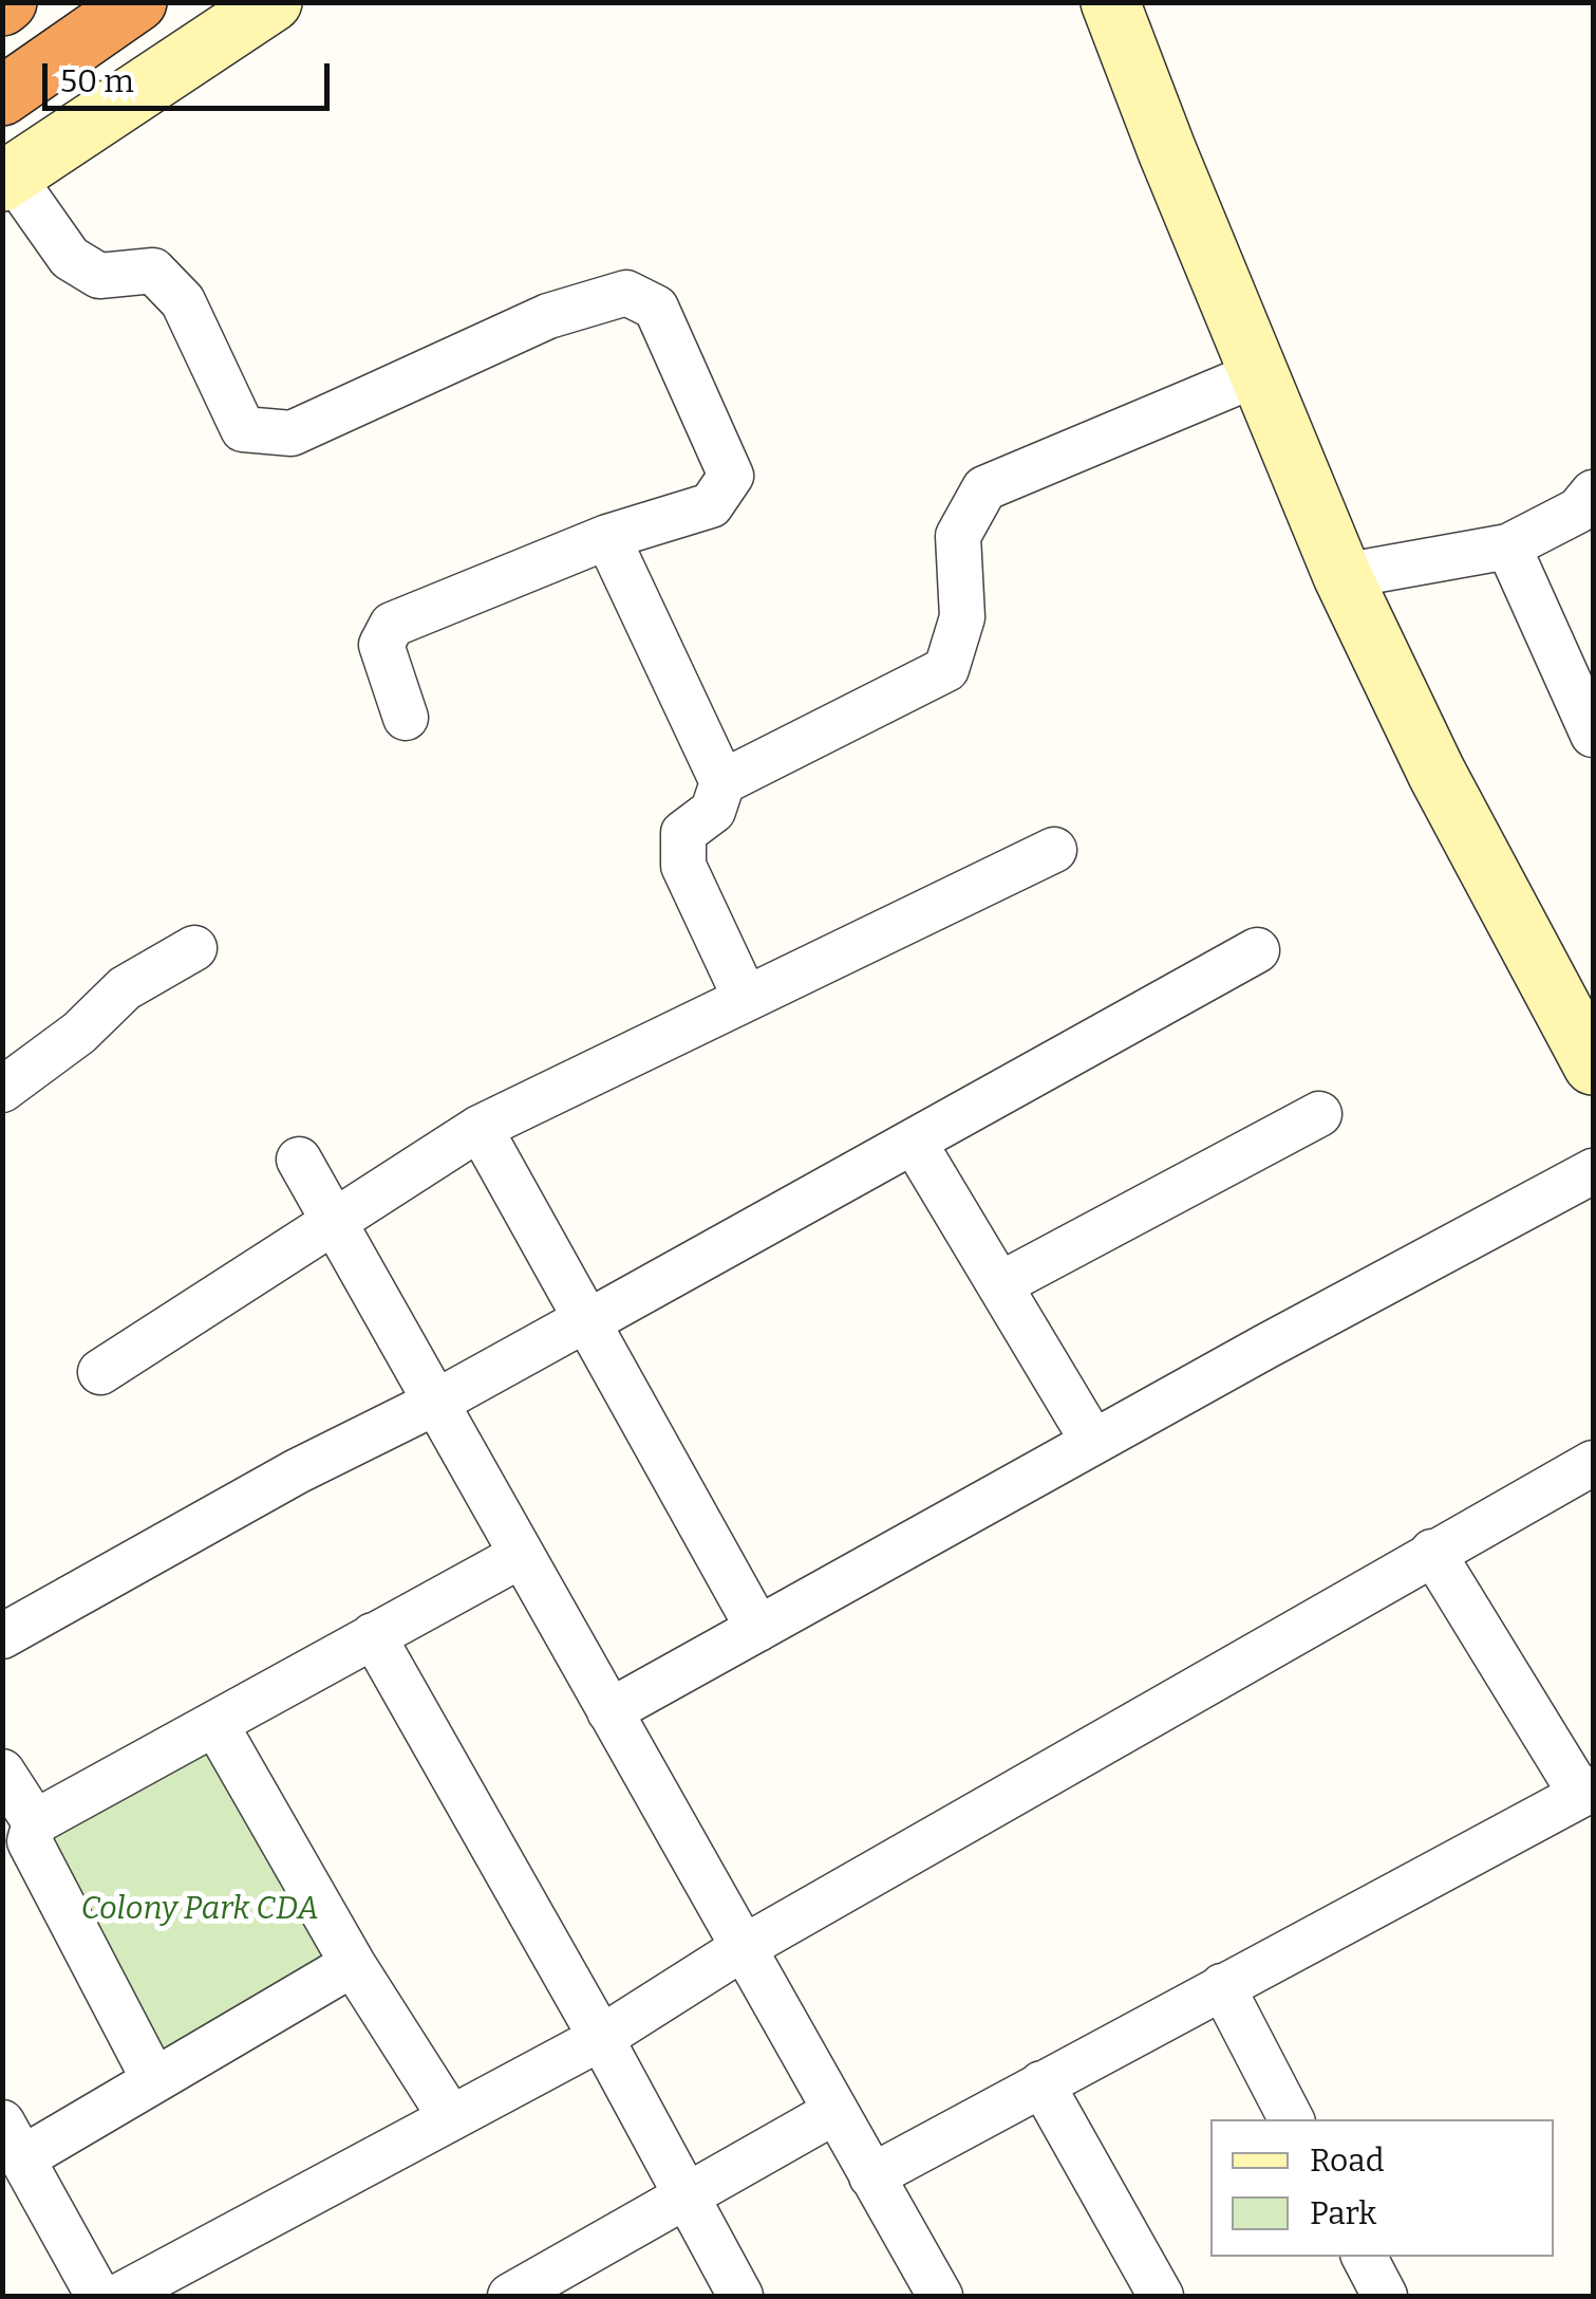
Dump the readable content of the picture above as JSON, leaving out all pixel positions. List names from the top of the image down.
{
  "parks": ["Colony Park CDA"],
  "legend": ["Road", "Park"],
  "scale_bar": "50 m"
}
